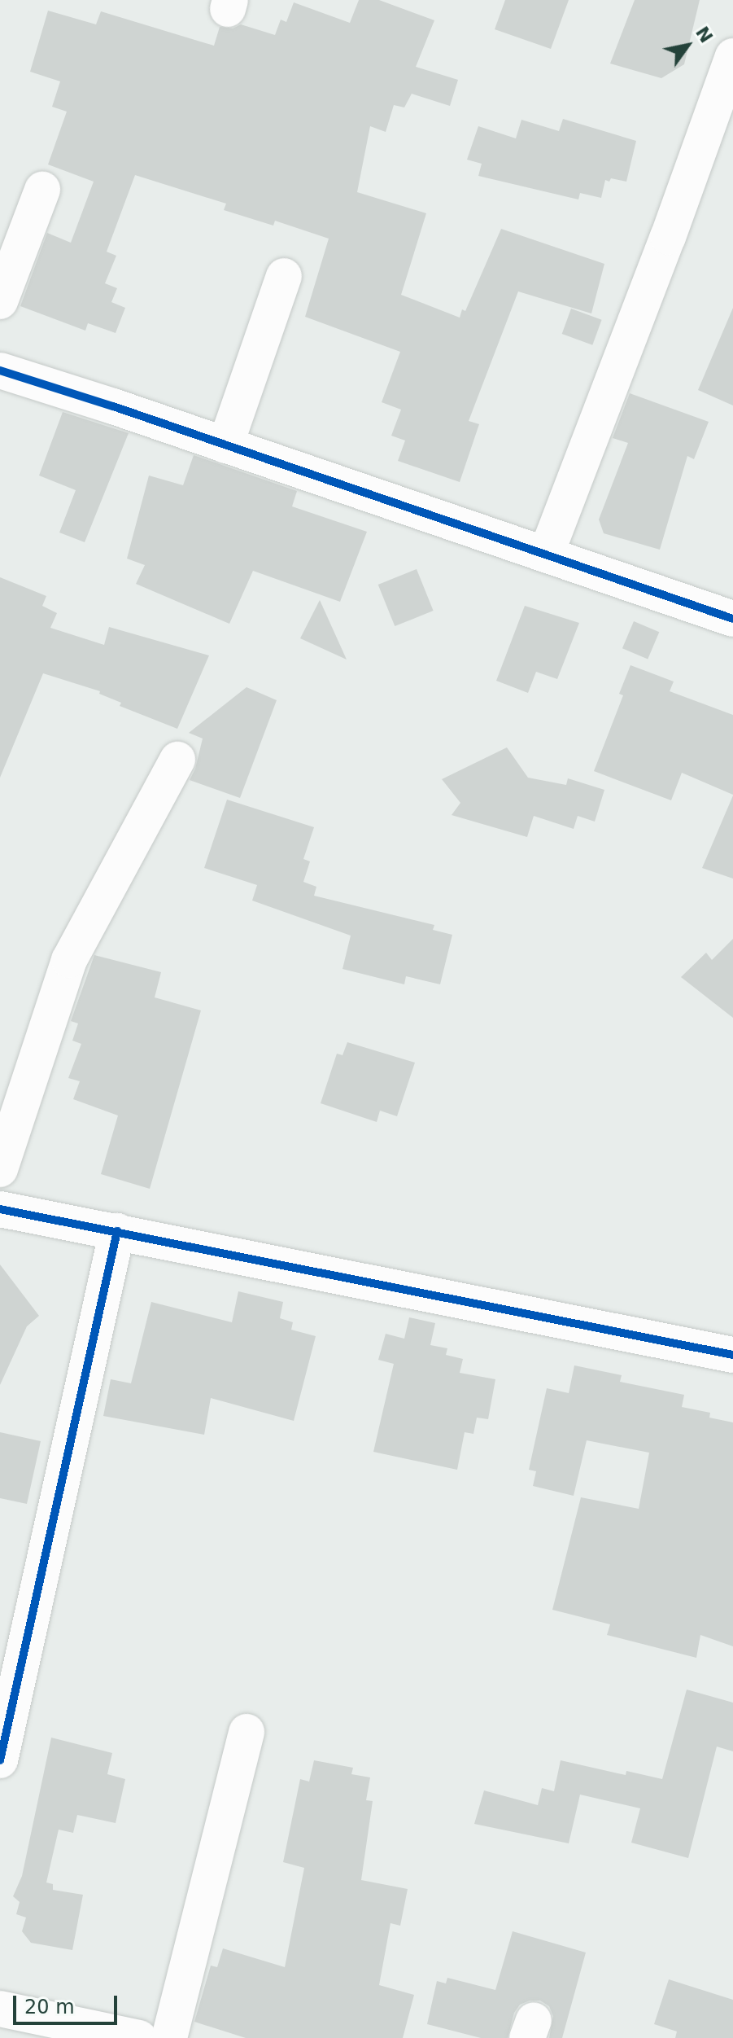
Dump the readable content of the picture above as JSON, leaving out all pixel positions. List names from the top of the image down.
{
  "scale_bar": "20 m",
  "north": "top right"
}
